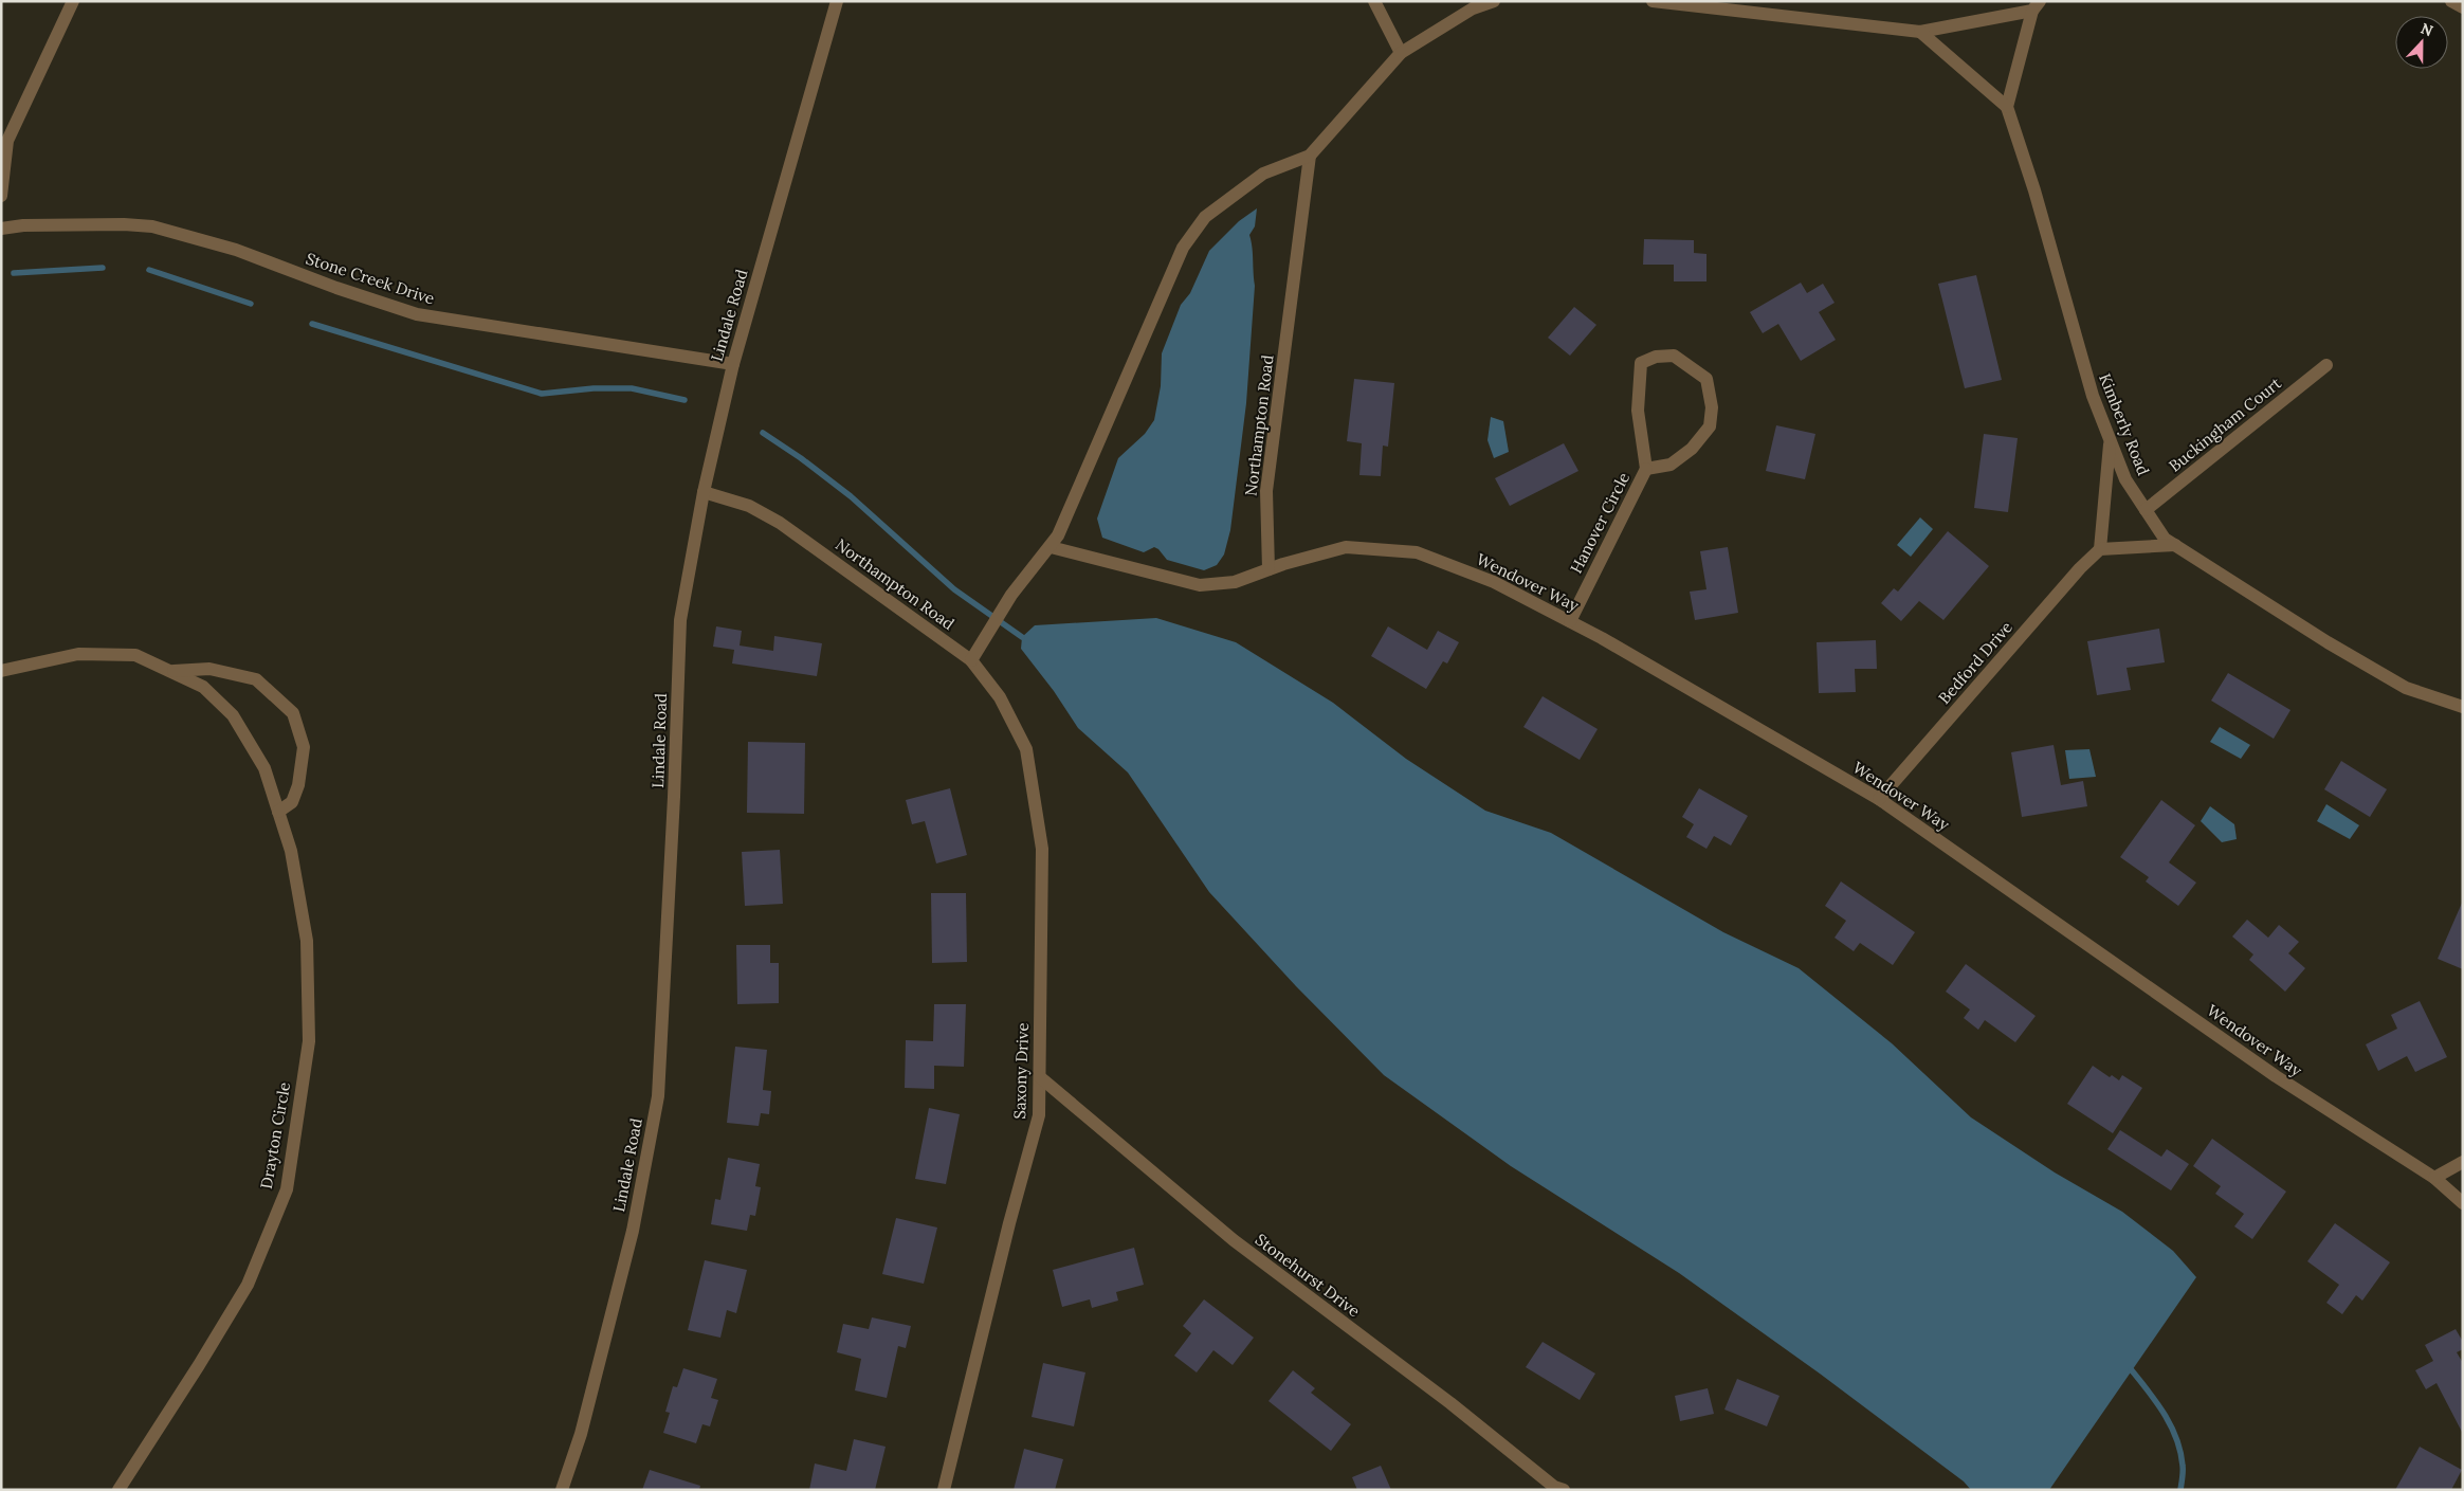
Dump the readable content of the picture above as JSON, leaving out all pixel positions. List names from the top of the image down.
{
  "streets": {
    "street": [
      "Stone Creek Drive",
      "Lindale Road",
      "Kimberly Road",
      "Buckingham Court",
      "Northampton Road",
      "Hanover Circle",
      "Wendover Way",
      "Bedford Drive",
      "Saxony Drive",
      "Drayton Circle",
      "Stonehurst Drive"
    ]
  },
  "crossings": [
    ["Stone Creek Drive", "Lindale Road"],
    ["Lindale Road", "Northampton Road"],
    ["Kimberly Road", "Buckingham Court"],
    ["Northampton Road", "Wendover Way"],
    ["Northampton Road", "Saxony Drive"],
    ["Hanover Circle", "Wendover Way"],
    ["Wendover Way", "Bedford Drive"],
    ["Saxony Drive", "Stonehurst Drive"]
  ],
  "north": "top"
}
